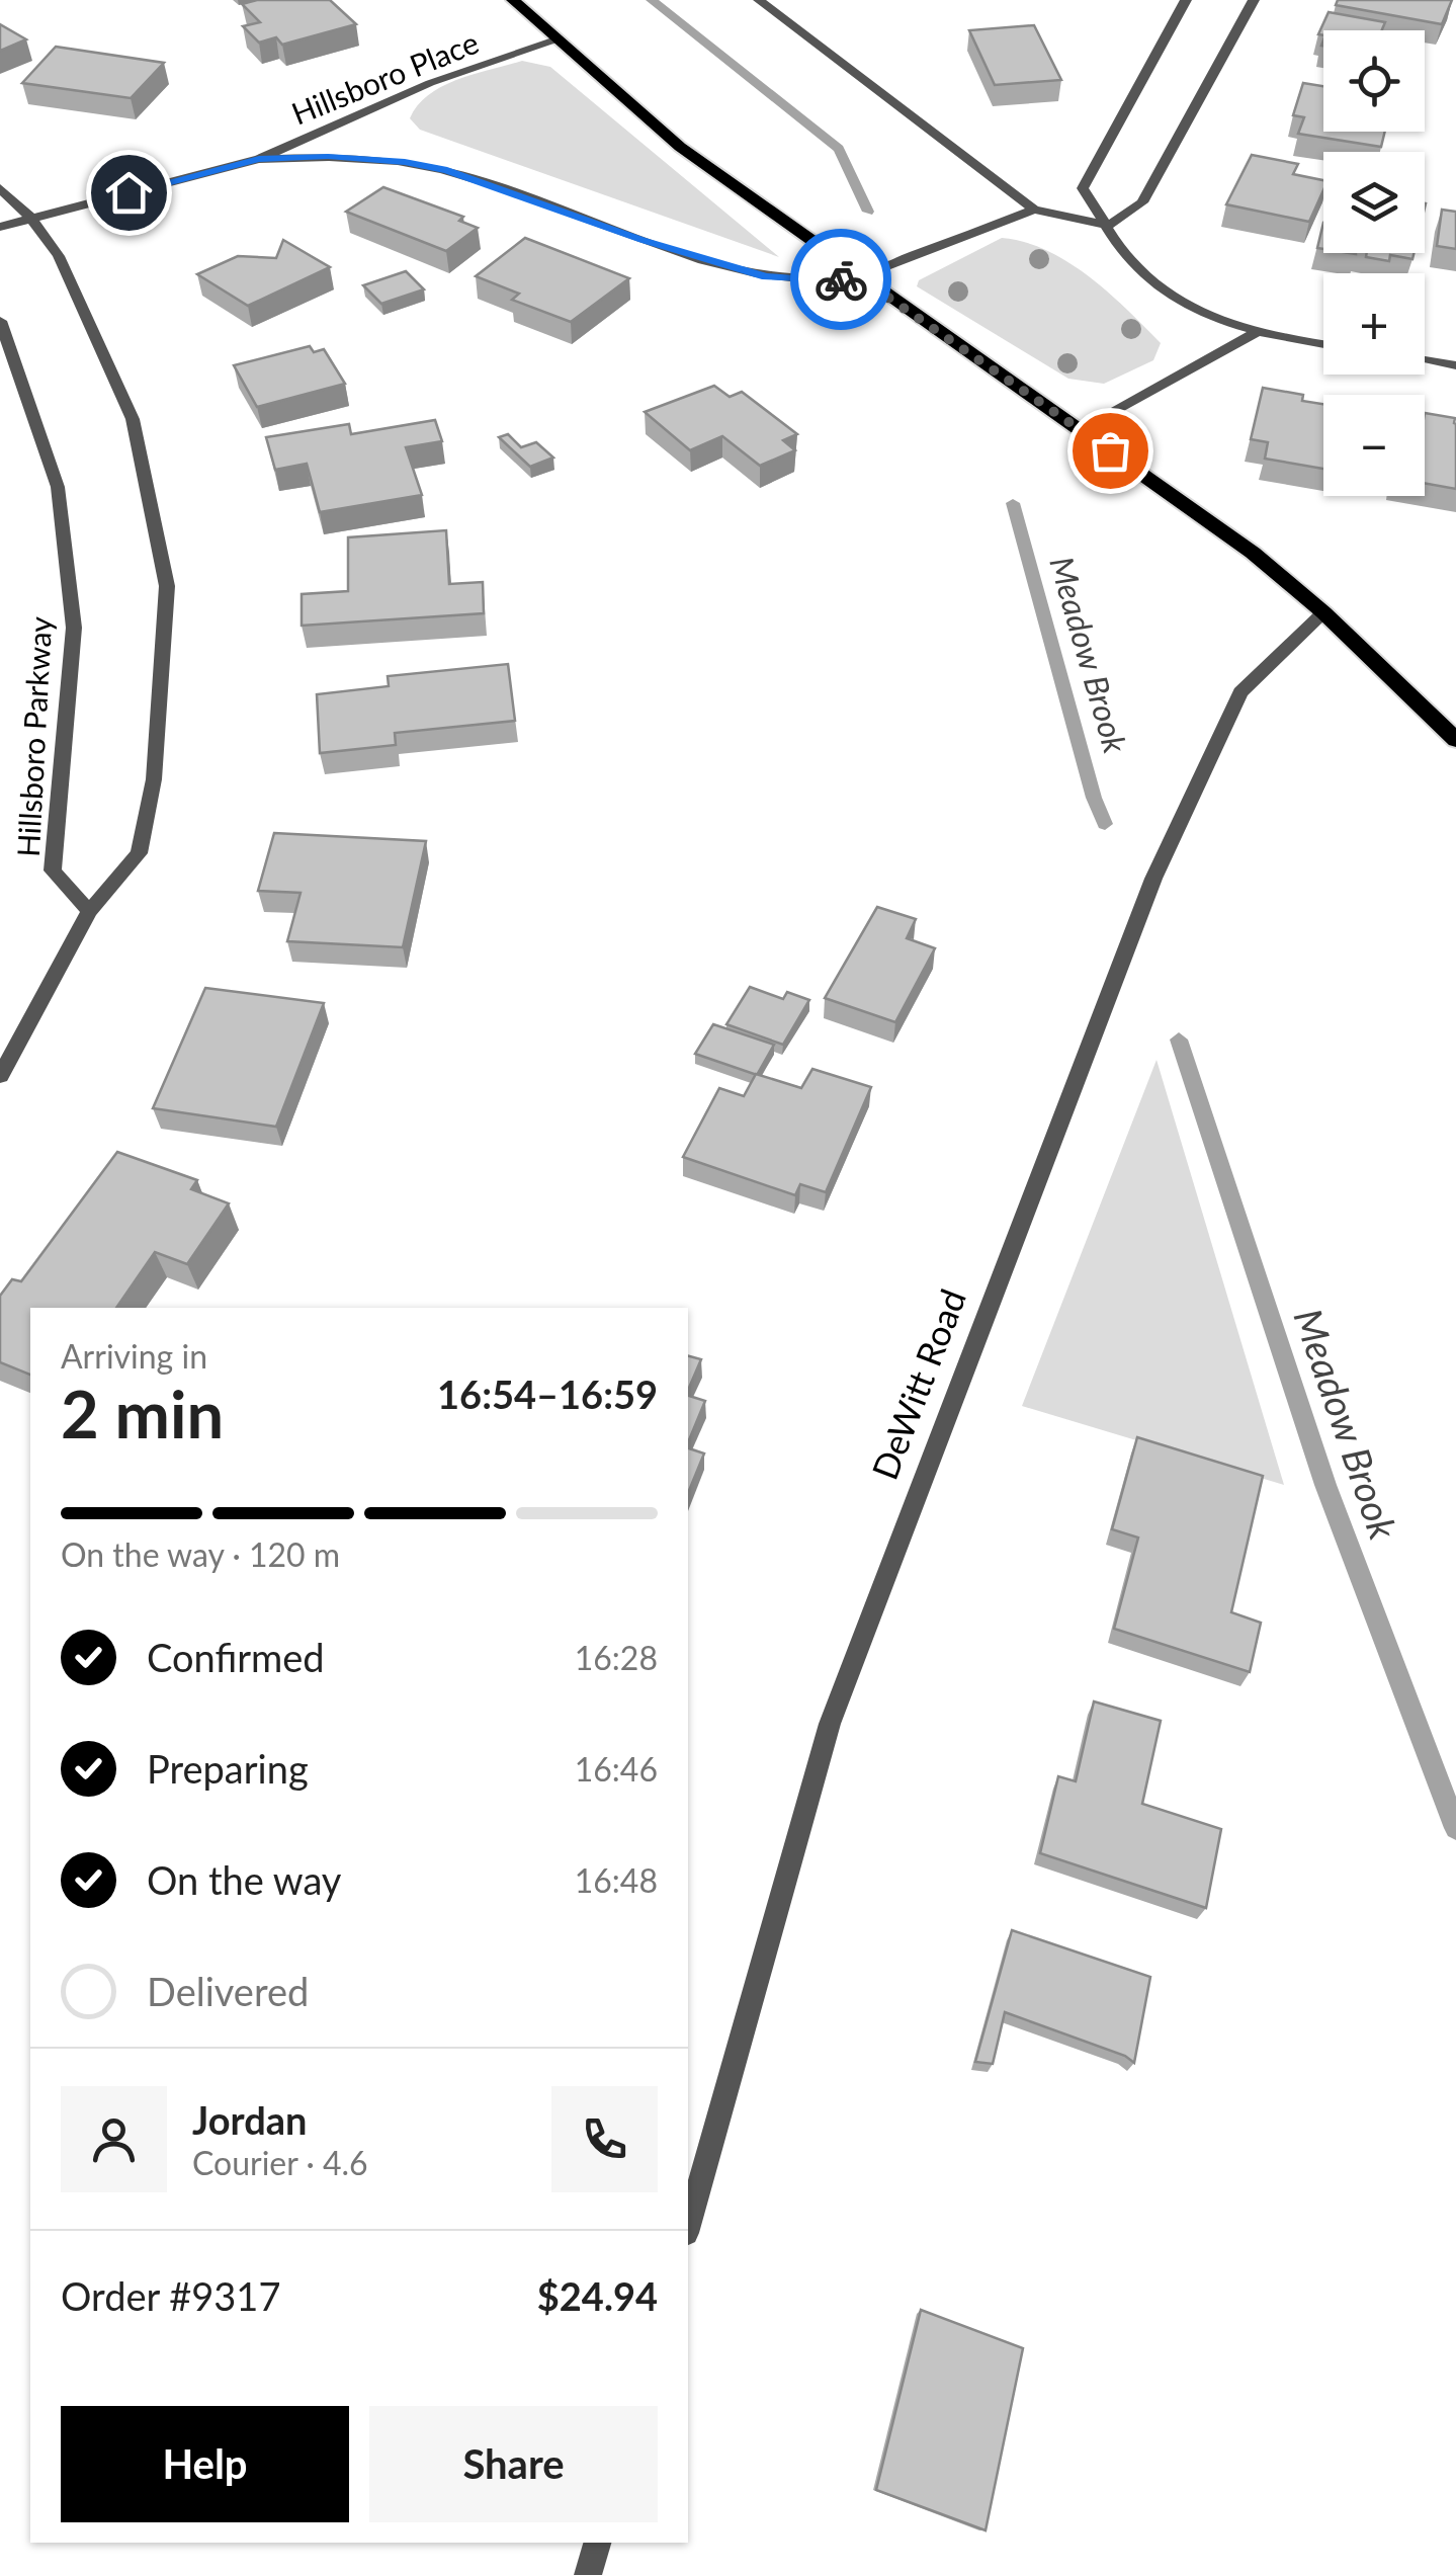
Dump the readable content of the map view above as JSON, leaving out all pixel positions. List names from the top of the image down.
{
  "streets": {
    "street": ["Hillsboro Place", "Hillsboro Parkway", "DeWitt Road"]
  },
  "water": ["Meadow Brook"],
  "page": {
    "map_buttons": ["+", "−"],
    "heading": ["2 min", "Arriving in", "16:54–16:59"],
    "panel": [
      "Jordan",
      "Courier · 4.6",
      "Order #9317",
      "$24.94"
    ],
    "bar": "On the way · 120 m",
    "list": [
      ["Confirmed", "16:28"],
      ["Preparing", "16:46"],
      ["On the way", "16:48"],
      "Delivered"
    ],
    "buttons": ["Help", "Share"]
  }
}
